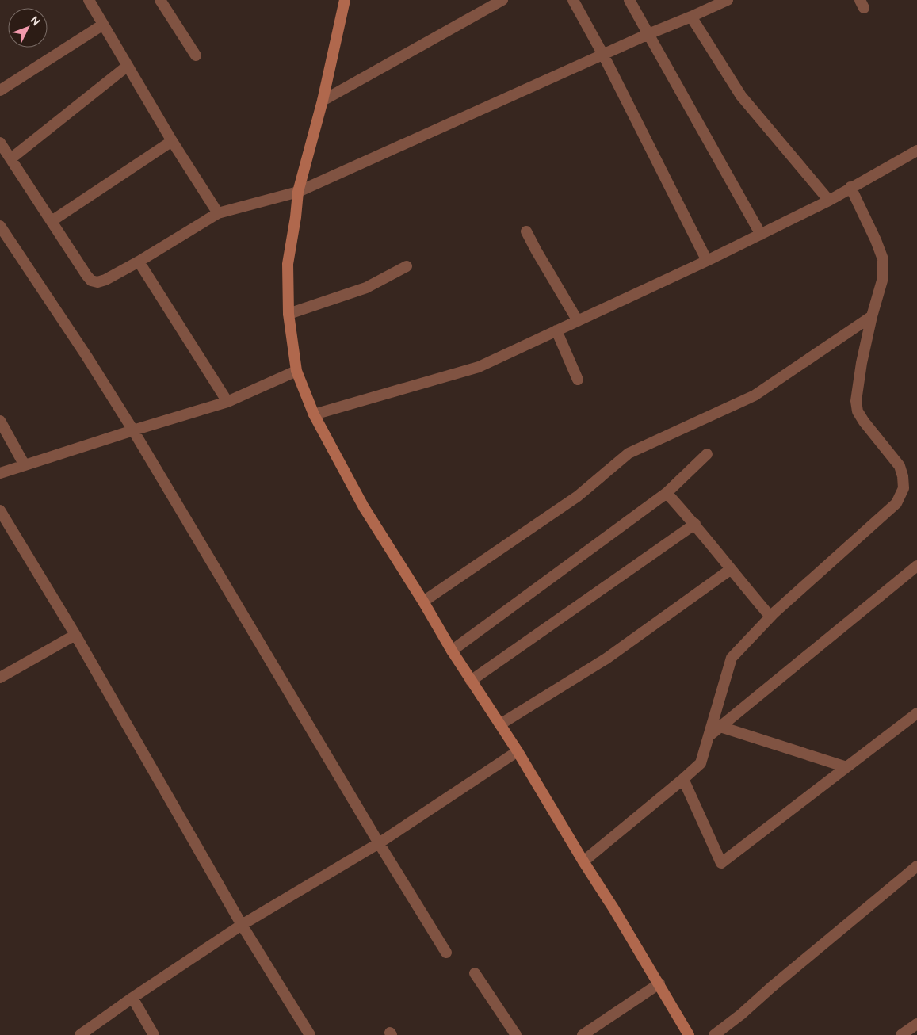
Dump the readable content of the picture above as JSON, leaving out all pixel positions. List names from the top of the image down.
{
  "north": "top right"
}
